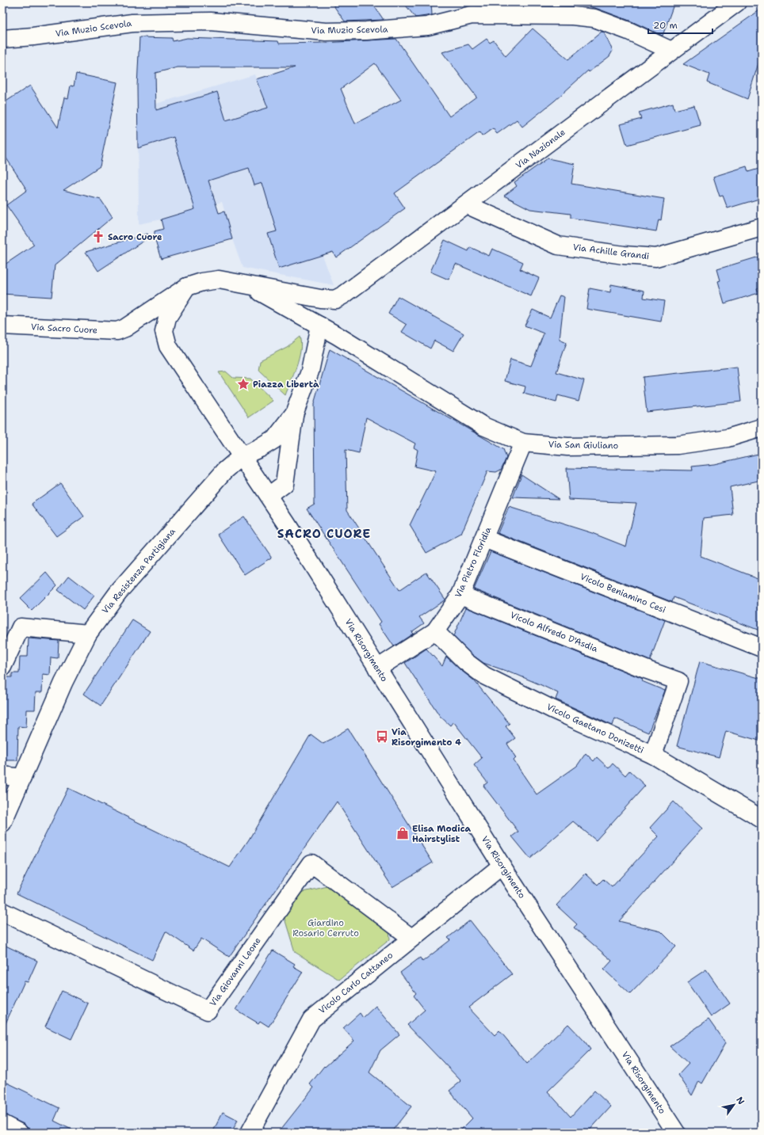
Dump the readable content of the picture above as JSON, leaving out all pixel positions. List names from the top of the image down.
{
  "streets": {
    "street": [
      "Via Muzio Scevola",
      "Via Nazionale",
      "Via Achille Grandi",
      "Via Sacro Cuore",
      "Via San Giuliano",
      "Via Pietro Floridia",
      "Via Resistenza Partigiana",
      "Vicolo Beniamino Cesi",
      "Vicolo Alfredo D'Asdia",
      "Via Risorgimento",
      "Vicolo Gaetano Donizetti",
      "Via Giovanni Leone",
      "Vicolo Carlo Cattaneo"
    ]
  },
  "crossings": [
    ["Via Muzio Scevola", "Via Nazionale"],
    ["Via Nazionale", "Via Achille Grandi"],
    ["Via Nazionale", "Via Sacro Cuore"],
    ["Via Nazionale", "Via San Giuliano"],
    ["Via Nazionale", "Via Risorgimento"],
    ["Via San Giuliano", "Via Pietro Floridia"],
    ["Via Pietro Floridia", "Vicolo Beniamino Cesi"],
    ["Via Pietro Floridia", "Vicolo Alfredo D'Asdia"],
    ["Via Pietro Floridia", "Via Risorgimento"],
    ["Via Pietro Floridia", "Vicolo Gaetano Donizetti"],
    ["Via Resistenza Partigiana", "Via Risorgimento"],
    ["Vicolo Alfredo D'Asdia", "Vicolo Gaetano Donizetti"],
    ["Via Risorgimento", "Vicolo Carlo Cattaneo"],
    ["Via Giovanni Leone", "Vicolo Carlo Cattaneo"]
  ],
  "districts": ["SACRO CUORE"],
  "parks": ["Giardino Rosario Cerruto"],
  "places": {
    "church": ["Sacro Cuore"],
    "place": ["Piazza Libertà"],
    "bus stop": ["Via Risorgimento 4"],
    "shop": ["Elisa Modica Hairstylist"]
  },
  "scale_bar": "20 m",
  "north": "top right"
}
